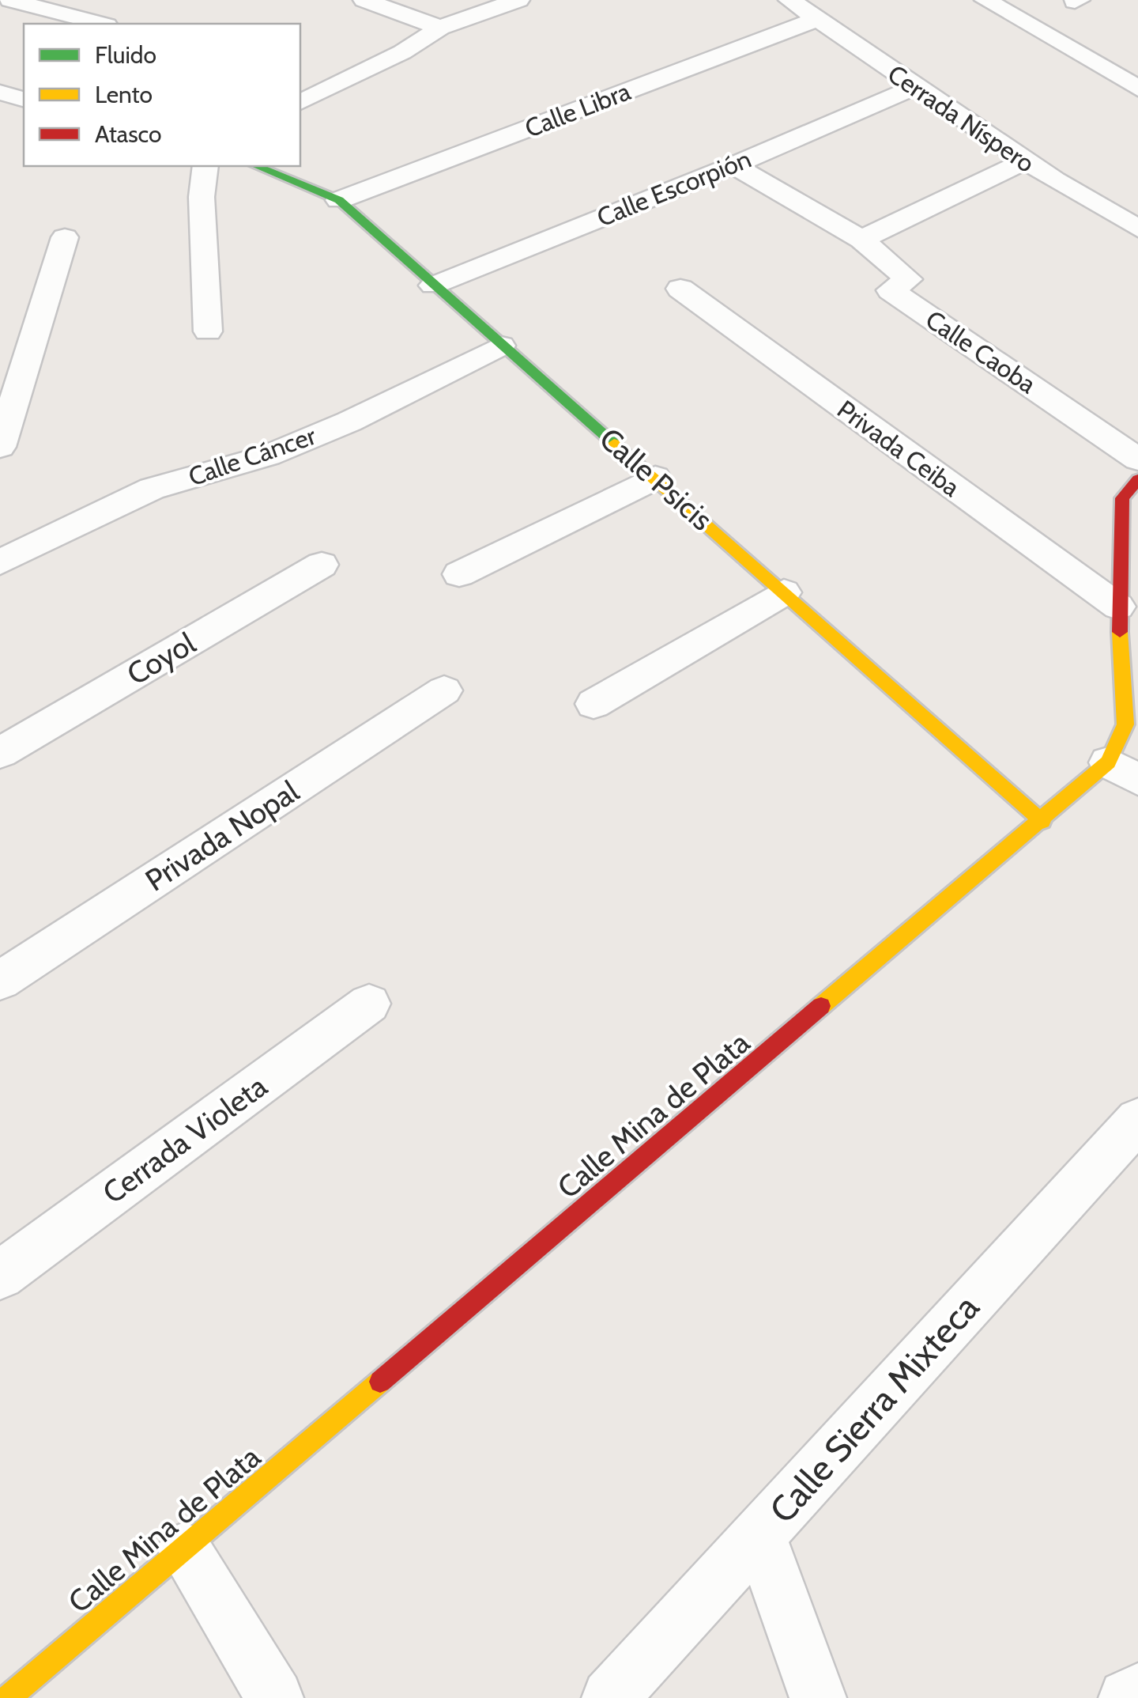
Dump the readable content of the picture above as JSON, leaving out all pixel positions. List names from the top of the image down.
{
  "streets": {
    "street": [
      "Calle Libra",
      "Cerrada Níspero",
      "Calle Escorpión",
      "Calle Caoba",
      "Privada Ceiba",
      "Calle Cáncer",
      "Calle Psicis",
      "Coyol",
      "Privada Nopal",
      "Calle Mina de Plata",
      "Cerrada Violeta",
      "Calle Sierra Mixteca"
    ]
  },
  "crossings": [
    ["Calle Libra", "Cerrada Níspero"],
    ["Calle Libra", "Calle Psicis"],
    ["Cerrada Níspero", "Calle Escorpión"],
    ["Calle Escorpión", "Calle Psicis"],
    ["Privada Ceiba", "Calle Mina de Plata"],
    ["Calle Cáncer", "Calle Psicis"],
    ["Calle Psicis", "Calle Mina de Plata"]
  ],
  "legend": ["Fluido", "Lento", "Atasco"]
}
